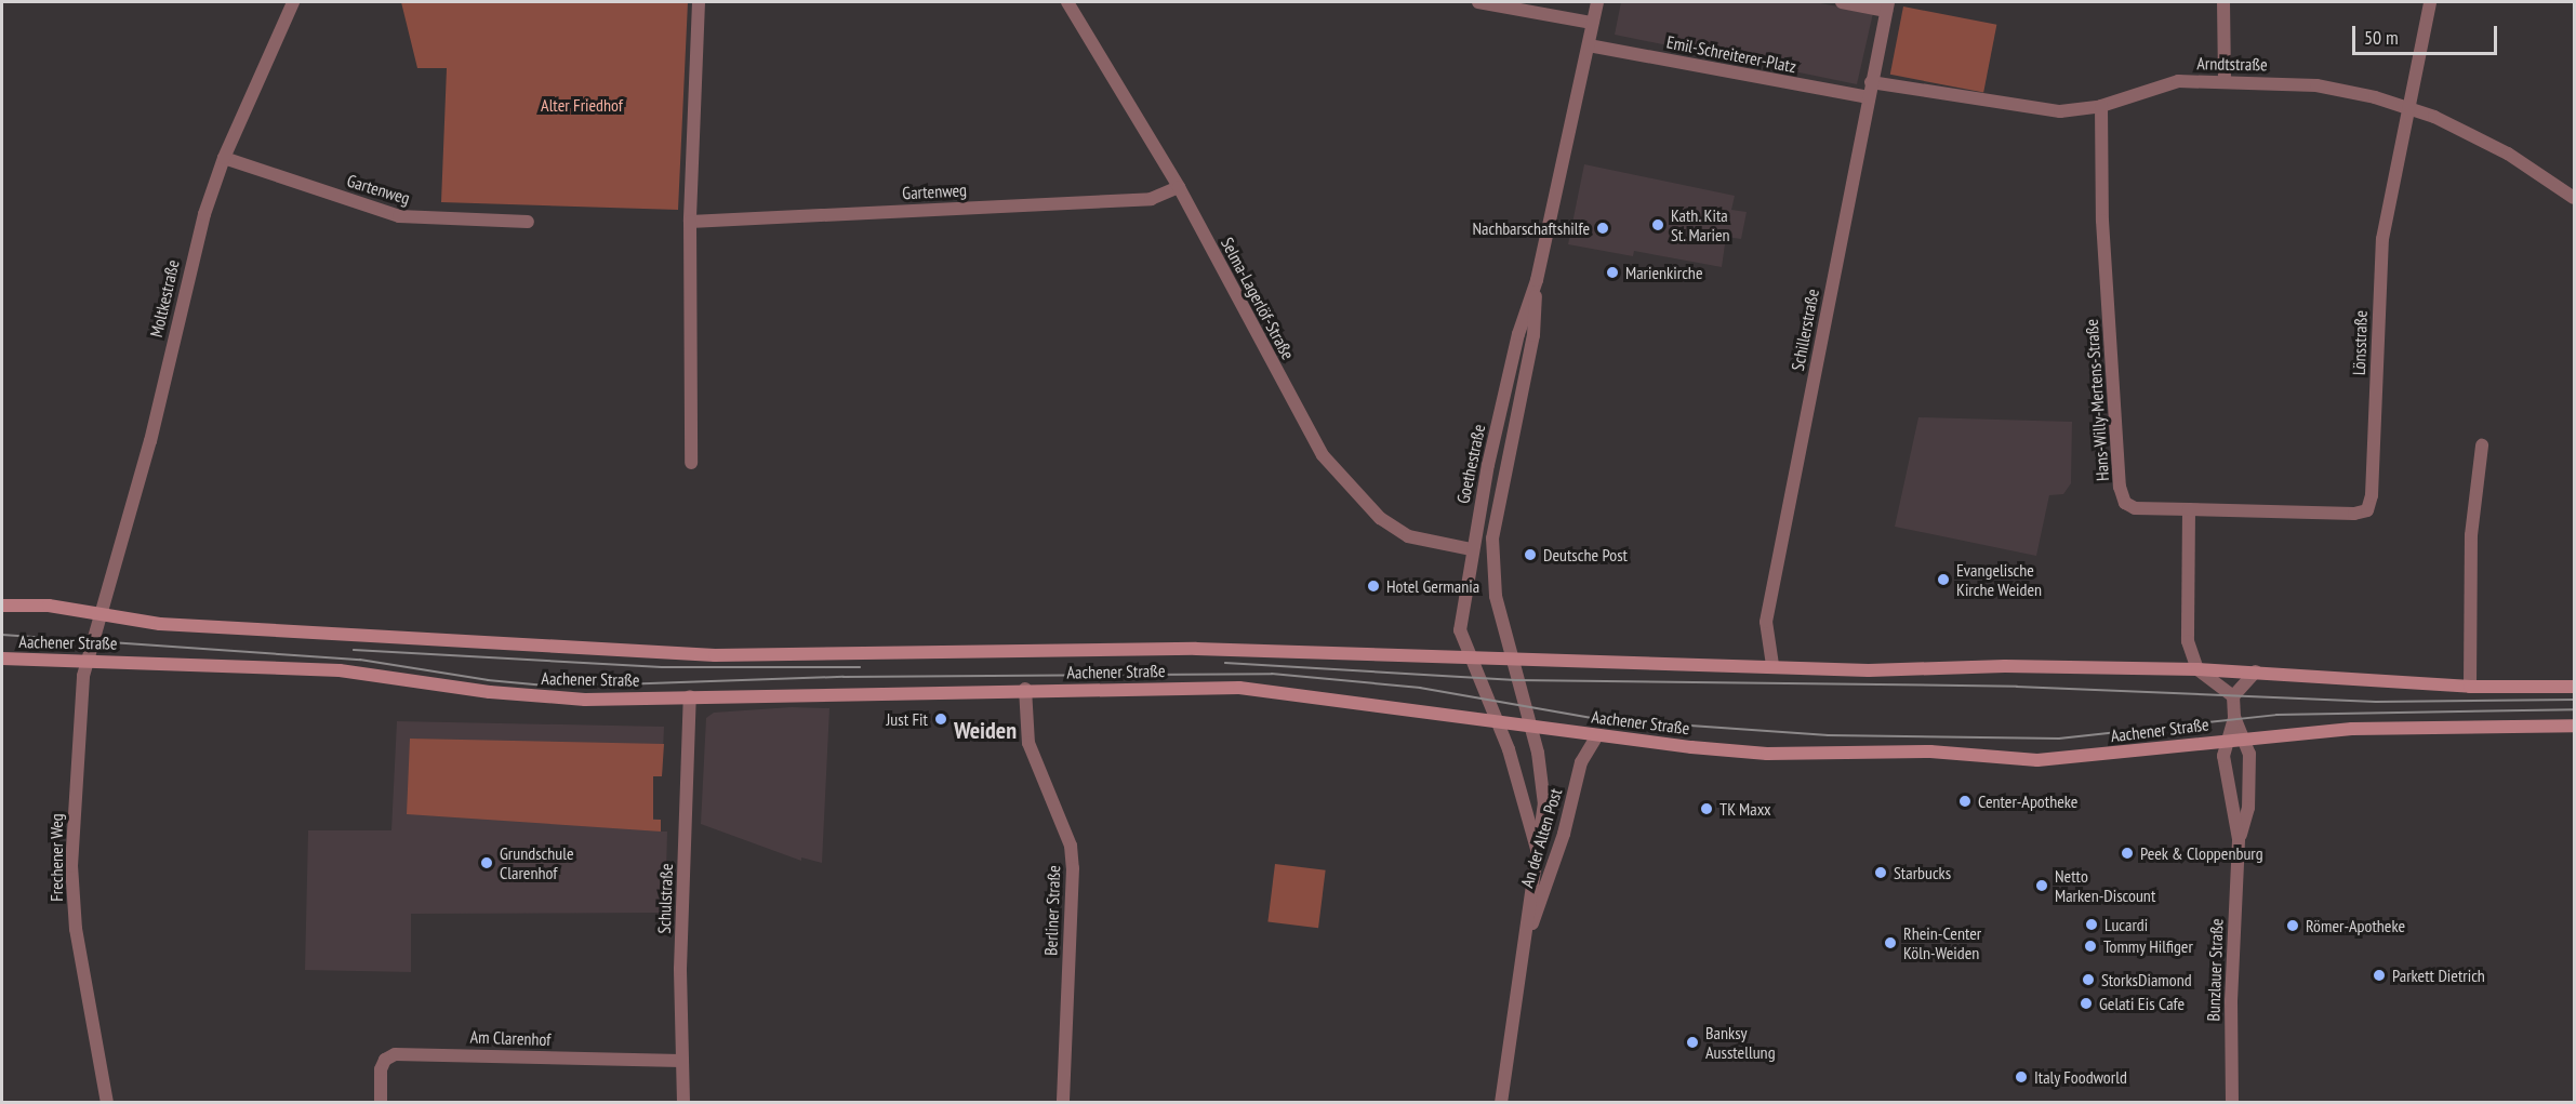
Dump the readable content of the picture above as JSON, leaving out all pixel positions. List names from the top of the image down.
{
  "streets": {
    "main road": ["Aachener Straße"],
    "street": [
      "Emil-Schreiterer-Platz",
      "Arndtstraße",
      "Gartenweg",
      "Moltkestraße",
      "Selma-Lagerlöf-Straße",
      "Schillerstraße",
      "Lönsstraße",
      "Hans-Willy-Mertens-Straße",
      "Goethestraße",
      "An der Alten Post",
      "Frechener Weg",
      "Schulstraße",
      "Berliner Straße",
      "Bunzlauer Straße",
      "Am Clarenhof"
    ]
  },
  "crossings": [
    ["Emil-Schreiterer-Platz", "Schillerstraße"],
    ["Emil-Schreiterer-Platz", "Goethestraße"],
    ["Arndtstraße", "Schillerstraße"],
    ["Arndtstraße", "Lönsstraße"],
    ["Arndtstraße", "Hans-Willy-Mertens-Straße"],
    ["Gartenweg", "Moltkestraße"],
    ["Gartenweg", "Selma-Lagerlöf-Straße"],
    ["Moltkestraße", "Aachener Straße"],
    ["Moltkestraße", "Frechener Weg"],
    ["Selma-Lagerlöf-Straße", "Goethestraße"],
    ["Schillerstraße", "Aachener Straße"],
    ["Lönsstraße", "Hans-Willy-Mertens-Straße"],
    ["Goethestraße", "Aachener Straße"],
    ["Goethestraße", "An der Alten Post"],
    ["Aachener Straße", "An der Alten Post"],
    ["Aachener Straße", "Frechener Weg"],
    ["Aachener Straße", "Schulstraße"],
    ["Aachener Straße", "Berliner Straße"],
    ["Aachener Straße", "Bunzlauer Straße"],
    ["Schulstraße", "Am Clarenhof"]
  ],
  "districts": ["Weiden"],
  "parks": ["Alter Friedhof"],
  "places": [
    "Kath. Kita St. Marien",
    "Nachbarschaftshilfe",
    "Marienkirche",
    "Deutsche Post",
    "Evangelische Kirche Weiden",
    "Hotel Germania",
    "Just Fit",
    "Center-Apotheke",
    "TK Maxx",
    "Peek & Cloppenburg",
    "Grundschule Clarenhof",
    "Starbucks",
    "Netto Marken-Discount",
    "Lucardi",
    "Römer-Apotheke",
    "Rhein-Center Köln-Weiden",
    "Tommy Hilfiger",
    "Parkett Dietrich",
    "StorksDiamond",
    "Gelati Eis Cafe",
    "Banksy Ausstellung",
    "Italy Foodworld"
  ],
  "scale_bar": "50 m"
}
